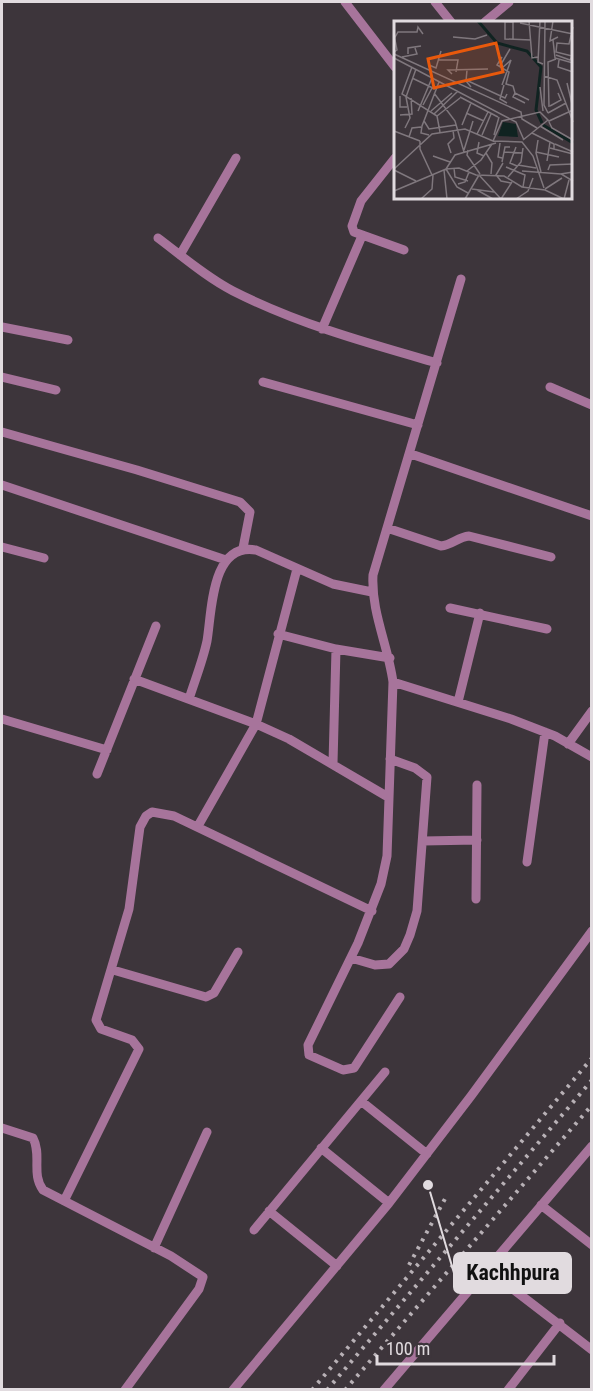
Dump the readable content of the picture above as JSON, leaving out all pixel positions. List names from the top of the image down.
{
  "places": ["Kachhpura"],
  "scale_bar": "100 m"
}
